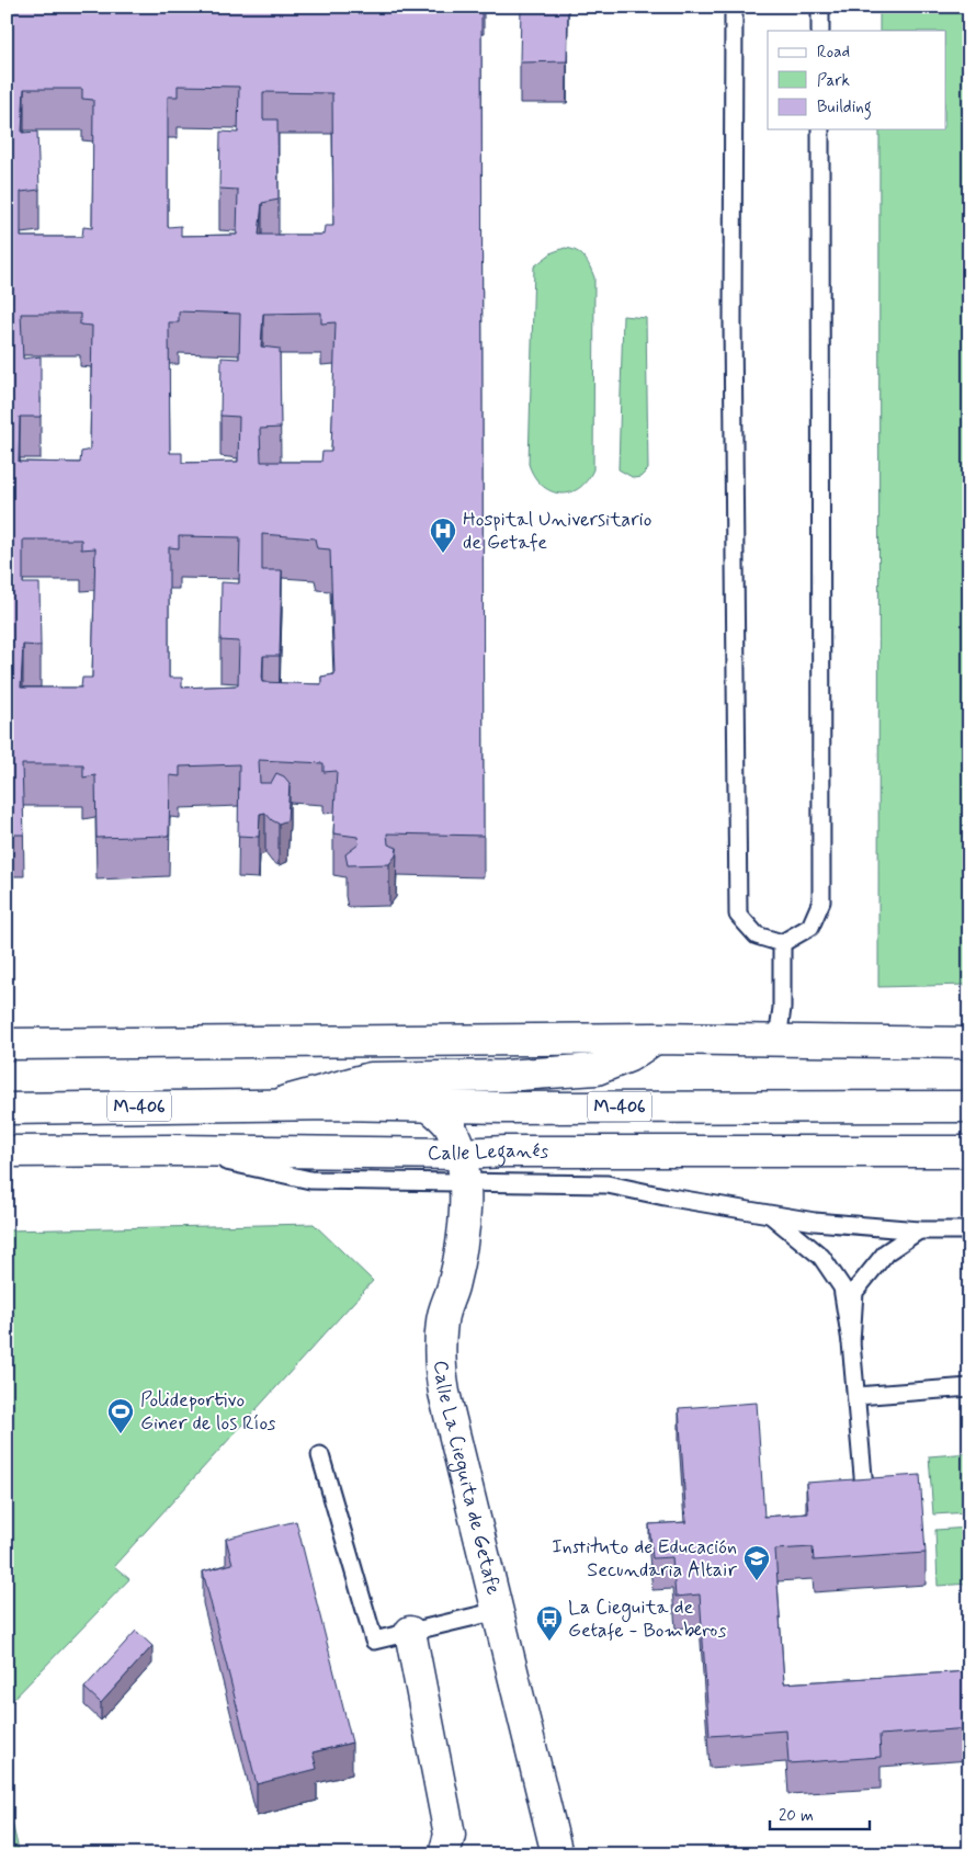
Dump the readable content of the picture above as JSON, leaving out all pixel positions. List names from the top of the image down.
{
  "streets": {
    "main road": ["M-406", "Calle Leganés", "Calle La Cieguita de Getafe"]
  },
  "crossings": [
    ["M-406", "Calle La Cieguita de Getafe"],
    ["Calle Leganés", "Calle La Cieguita de Getafe"]
  ],
  "places": {
    "hospital": ["Hospital Universitario de Getafe"],
    "sports": ["Polideportivo Giner de los Ríos"],
    "school or university": ["Instituto de Educación Secundaria Altair"],
    "bus stop": ["La Cieguita de Getafe - Bomberos"]
  },
  "legend": ["Road", "Park", "Building"],
  "scale_bar": "20 m"
}
